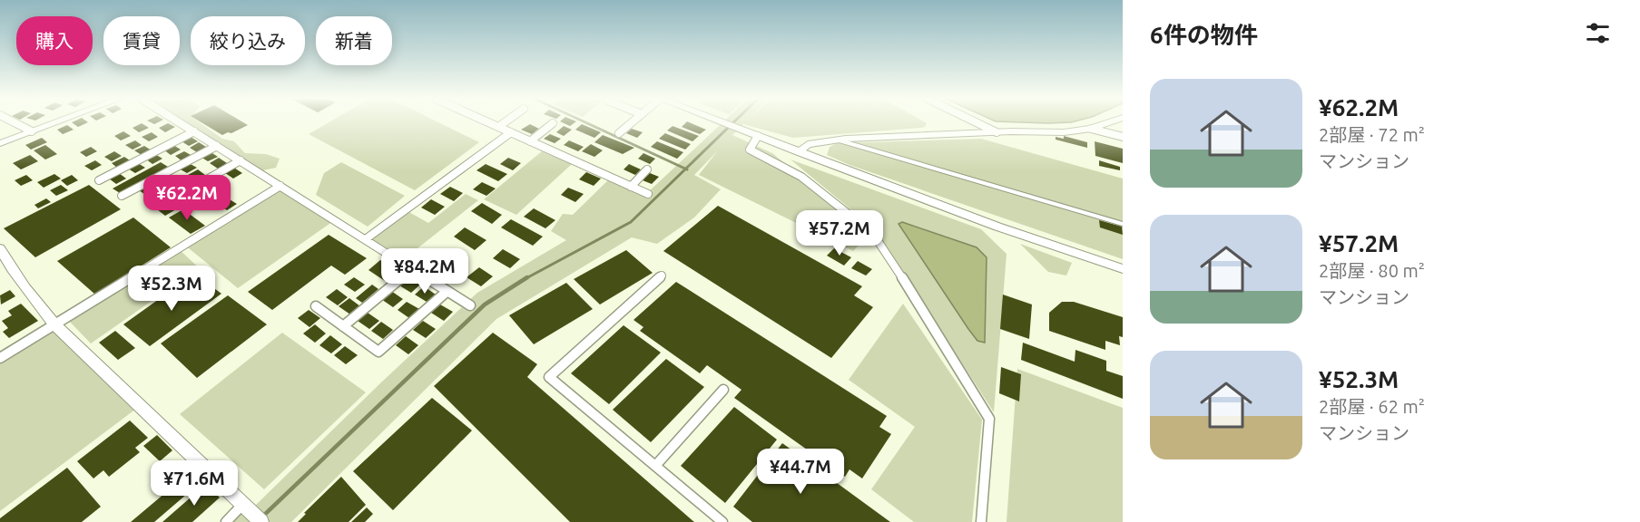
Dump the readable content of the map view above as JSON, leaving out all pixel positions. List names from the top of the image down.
{
  "page": {
    "heading": "6件の物件",
    "chip": [
      "購入",
      "賃貸",
      "絞り込み",
      "新着"
    ],
    "list": [
      {
        "name": "¥62.2M",
        "note": "2部屋 · 72 m² · マンション"
      },
      {
        "name": "¥57.2M",
        "note": "2部屋 · 80 m² · マンション"
      },
      {
        "name": "¥52.3M",
        "note": "2部屋 · 62 m² · マンション"
      }
    ],
    "price": [
      "¥62.2M",
      "¥57.2M",
      "¥84.2M",
      "¥52.3M",
      "¥44.7M",
      "¥71.6M"
    ]
  }
}
